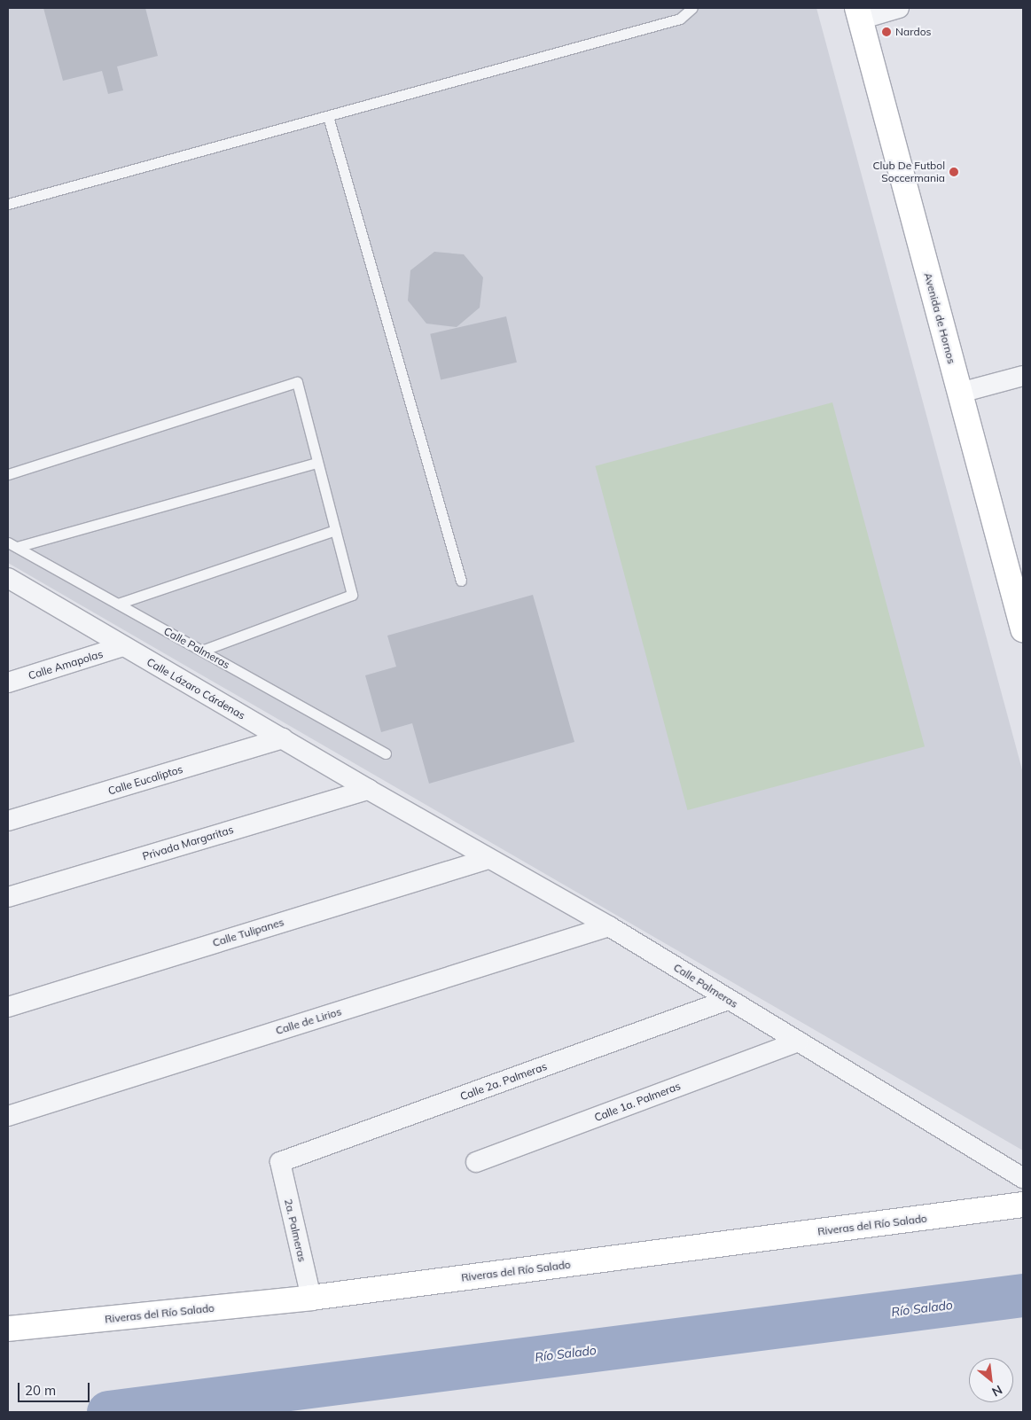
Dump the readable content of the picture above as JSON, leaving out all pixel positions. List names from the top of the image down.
{
  "streets": {
    "main road": ["Avenida de Hornos", "Riveras del Río Salado"],
    "street": [
      "Calle Palmeras",
      "Calle Amapolas",
      "Calle Lázaro Cárdenas",
      "Calle Eucaliptos",
      "Privada Margaritas",
      "Calle Tulipanes",
      "Calle de Lirios",
      "Calle 2a. Palmeras",
      "Calle 1a. Palmeras",
      "2a. Palmeras"
    ]
  },
  "crossings": [
    ["Calle Palmeras", "Calle Lázaro Cárdenas"],
    ["Calle Palmeras", "Privada Margaritas"],
    ["Calle Palmeras", "Calle Tulipanes"],
    ["Calle Palmeras", "Calle de Lirios"],
    ["Calle Palmeras", "Calle 2a. Palmeras"],
    ["Calle Palmeras", "Calle 1a. Palmeras"],
    ["Calle Amapolas", "Calle Lázaro Cárdenas"],
    ["Calle Lázaro Cárdenas", "Calle Eucaliptos"],
    ["Calle Lázaro Cárdenas", "Privada Margaritas"],
    ["Calle 2a. Palmeras", "2a. Palmeras"],
    ["Riveras del Río Salado", "2a. Palmeras"]
  ],
  "water": ["Río Salado"],
  "places": ["Nardos", "Club De Futbol Soccermania"],
  "scale_bar": "20 m",
  "north": "bottom right"
}
